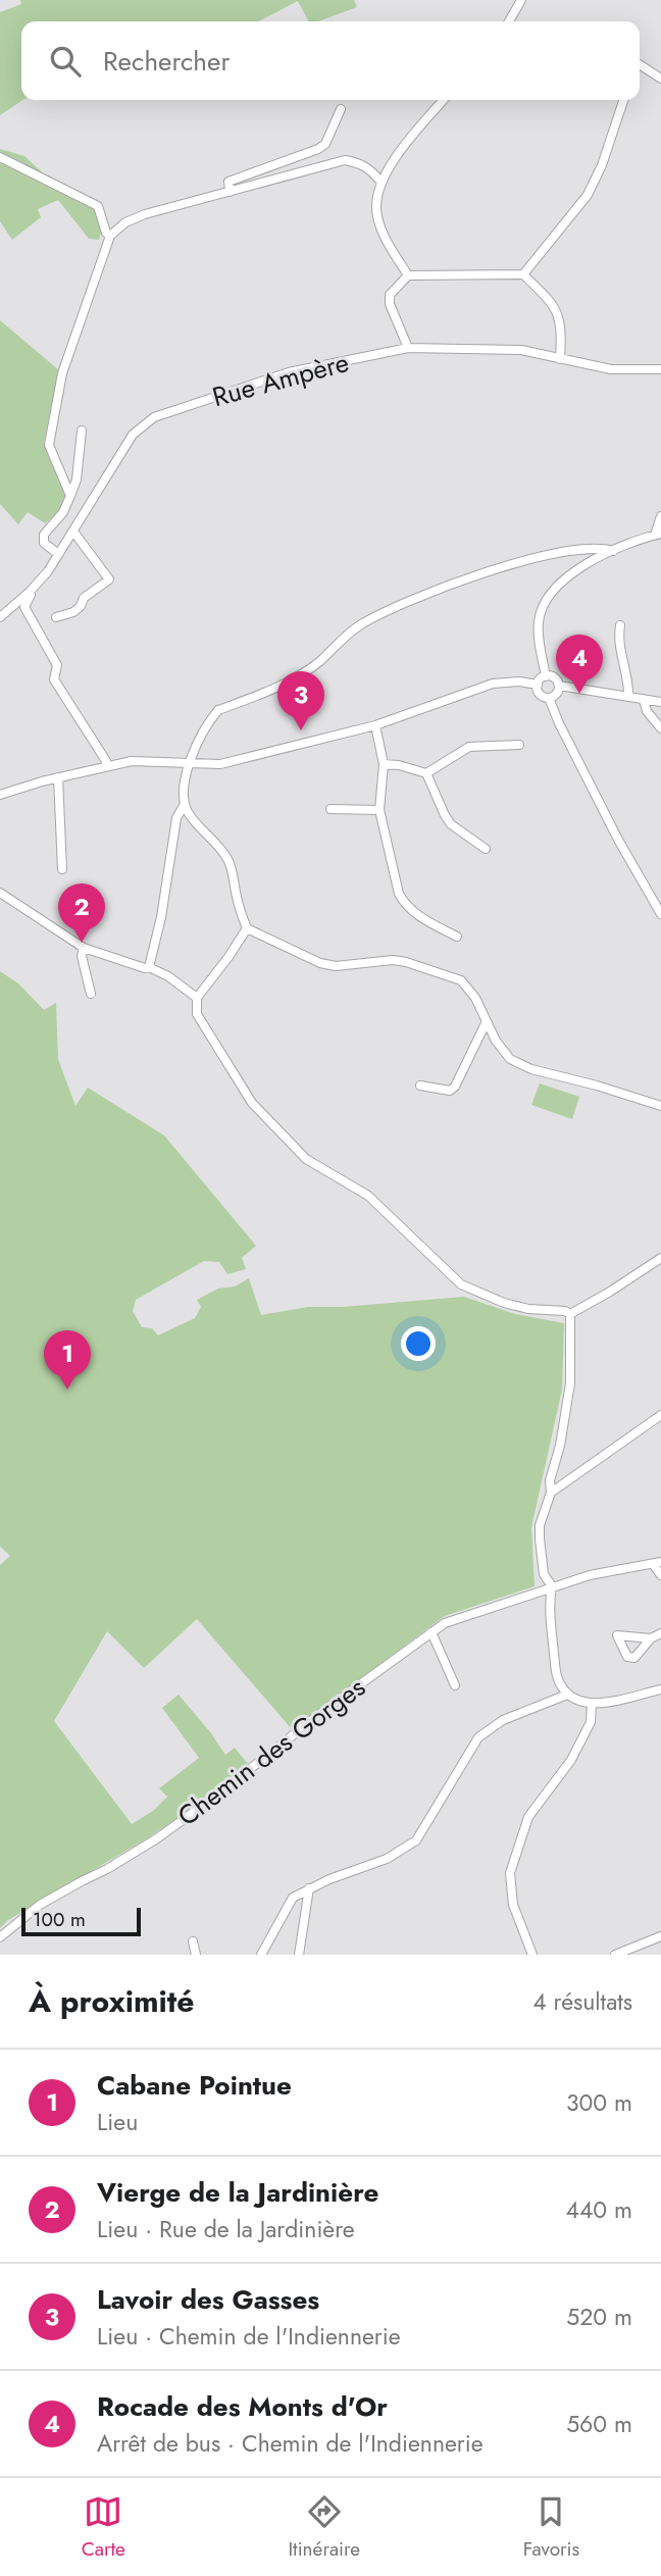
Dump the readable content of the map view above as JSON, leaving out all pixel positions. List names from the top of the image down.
{
  "streets": {
    "street": ["Rue Ampère", "Chemin des Gorges"]
  },
  "scale_bar": "100 m",
  "page": {
    "search": "Rechercher",
    "pins": [
      "4",
      "3",
      "2",
      "1"
    ],
    "scale": "100 m",
    "heading": ["À proximité", "4 résultats"],
    "list": [
      {
        "mark": "1",
        "name": "Cabane Pointue",
        "note": "Lieu",
        "value": "300 m"
      },
      {
        "mark": "2",
        "name": "Vierge de la Jardinière",
        "note": "Lieu · Rue de la Jardinière",
        "value": "440 m"
      },
      {
        "mark": "3",
        "name": "Lavoir des Gasses",
        "note": "Lieu · Chemin de l'Indiennerie",
        "value": "520 m"
      },
      {
        "mark": "4",
        "name": "Rocade des Monts d'Or",
        "note": "Arrêt de bus · Chemin de l'Indiennerie",
        "value": "560 m"
      }
    ],
    "nav": ["Carte", "Itinéraire", "Favoris"]
  }
}
